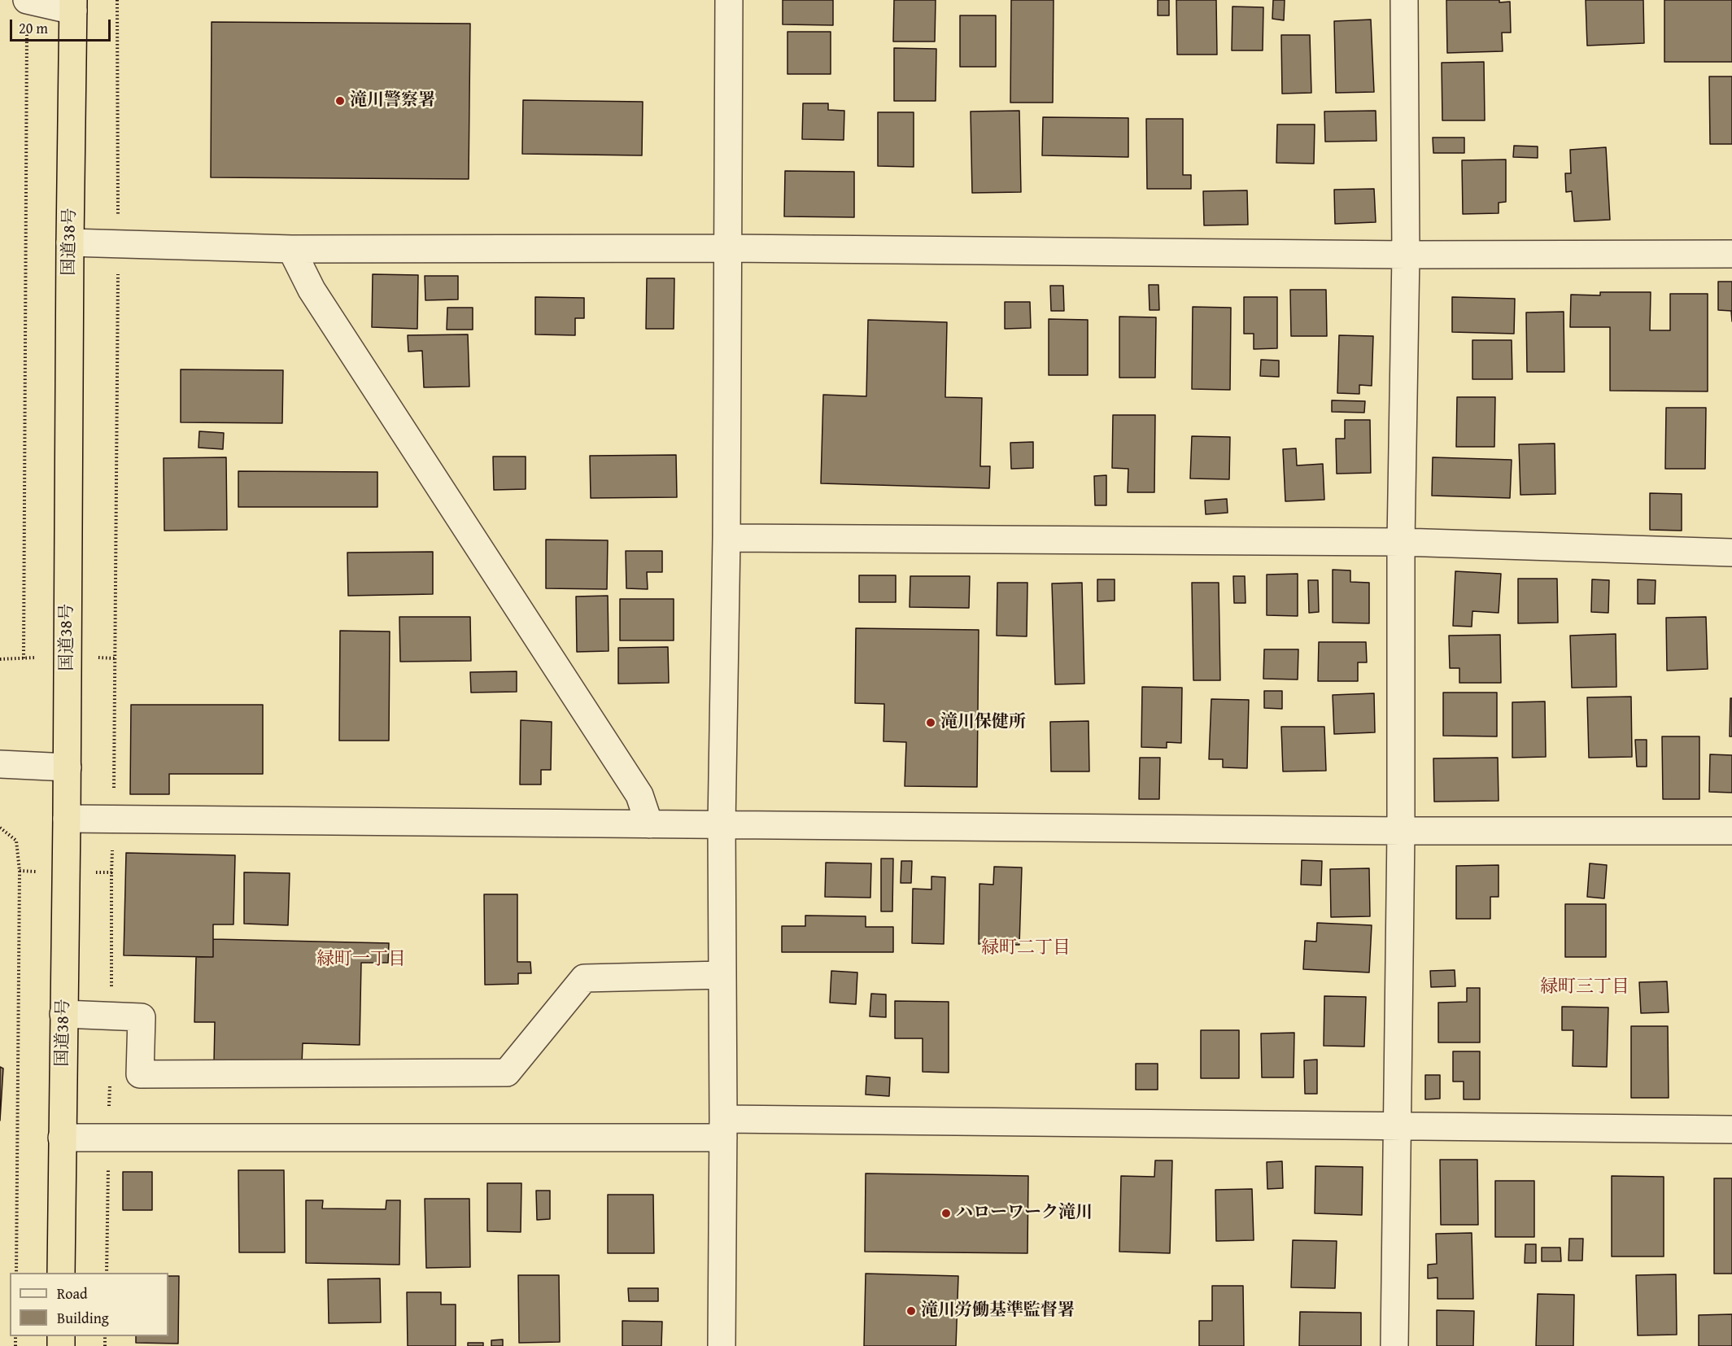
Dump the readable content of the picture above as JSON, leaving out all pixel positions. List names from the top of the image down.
{
  "streets": {
    "highway": ["国道38号"]
  },
  "districts": ["緑町二丁目", "緑町一丁目", "緑町三丁目"],
  "places": [
    "滝川警察署",
    "滝川保健所",
    "ハローワーク滝川",
    "滝川労働基準監督署"
  ],
  "legend": ["Road", "Building"],
  "scale_bar": "20 m"
}
